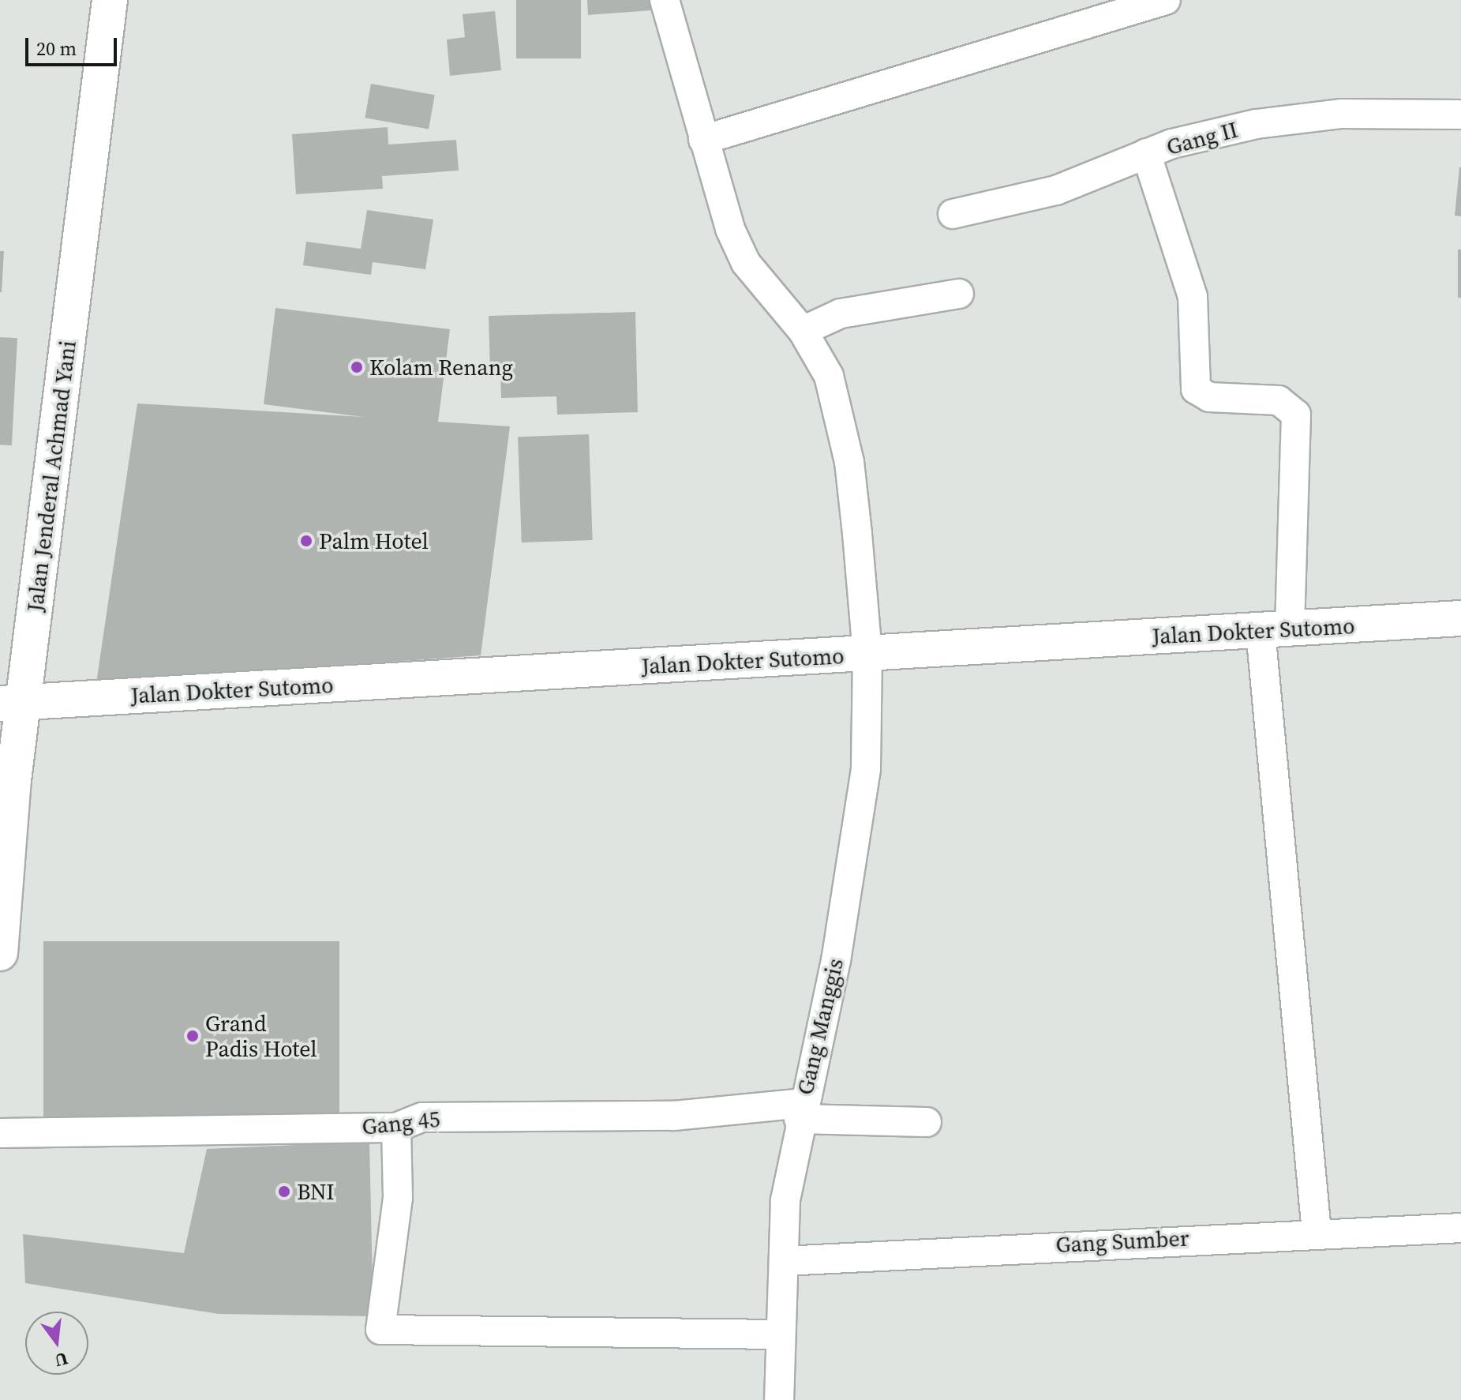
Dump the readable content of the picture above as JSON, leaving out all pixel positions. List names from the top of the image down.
{
  "streets": {
    "street": [
      "Gang II",
      "Jalan Jenderal Achmad Yani",
      "Jalan Dokter Sutomo",
      "Gang Manggis",
      "Gang 45",
      "Gang Sumber"
    ]
  },
  "crossings": [
    ["Jalan Jenderal Achmad Yani", "Jalan Dokter Sutomo"],
    ["Jalan Dokter Sutomo", "Gang Manggis"],
    ["Gang Manggis", "Gang 45"],
    ["Gang Manggis", "Gang Sumber"]
  ],
  "places": [
    "Kolam Renang",
    "Palm Hotel",
    "Grand Padis Hotel",
    "BNI"
  ],
  "scale_bar": "20 m",
  "north": "bottom"
}
